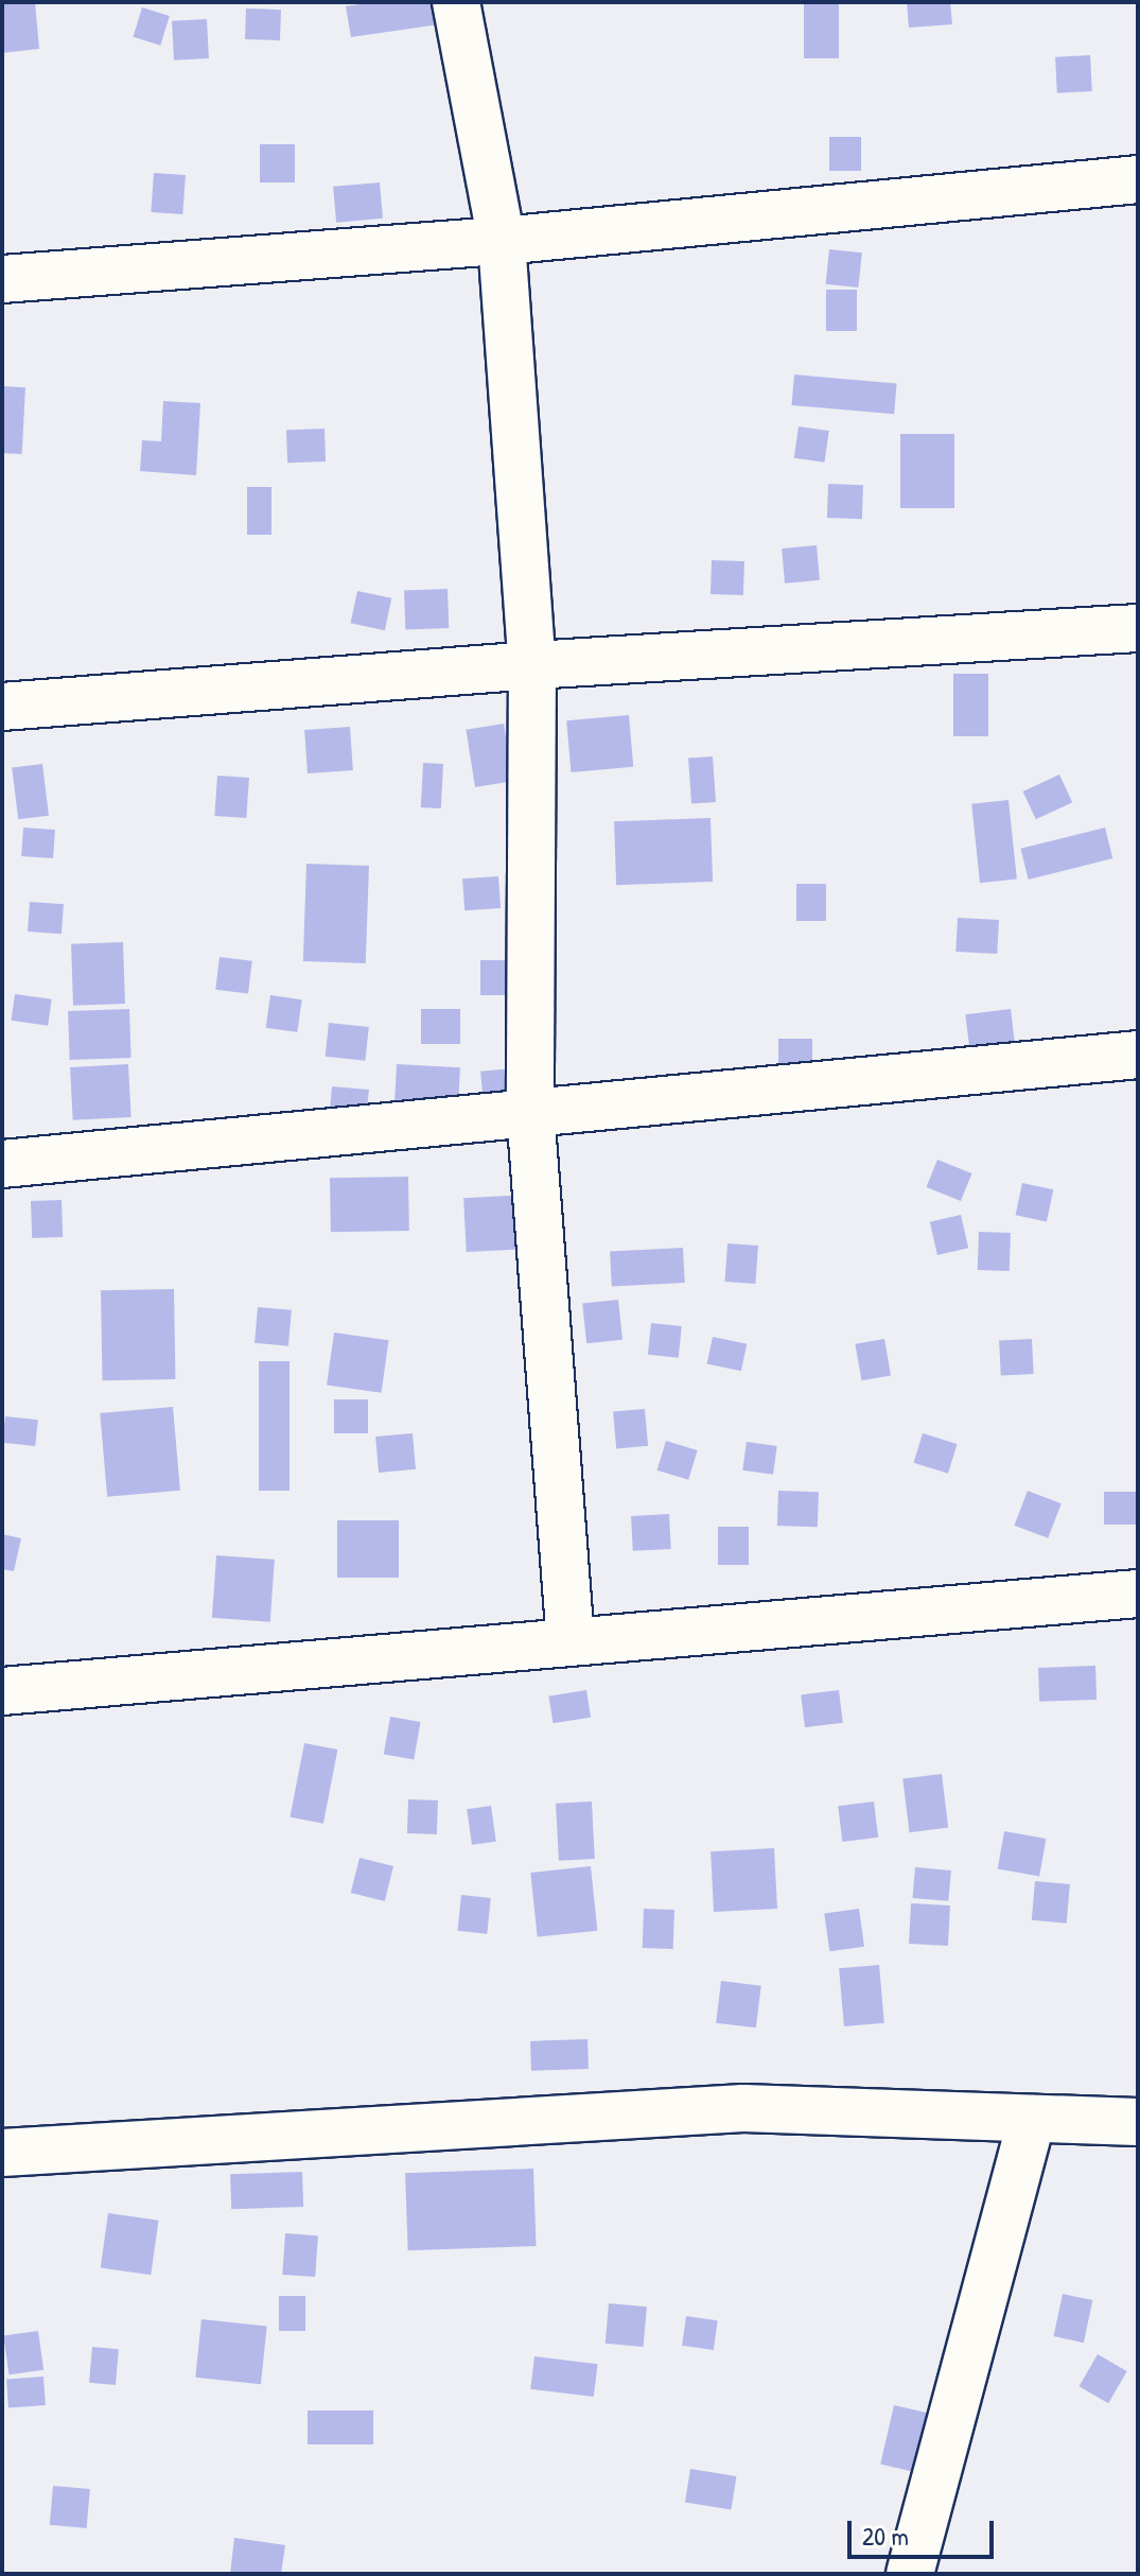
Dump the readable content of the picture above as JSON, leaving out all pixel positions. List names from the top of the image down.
{
  "scale_bar": "20 m"
}
